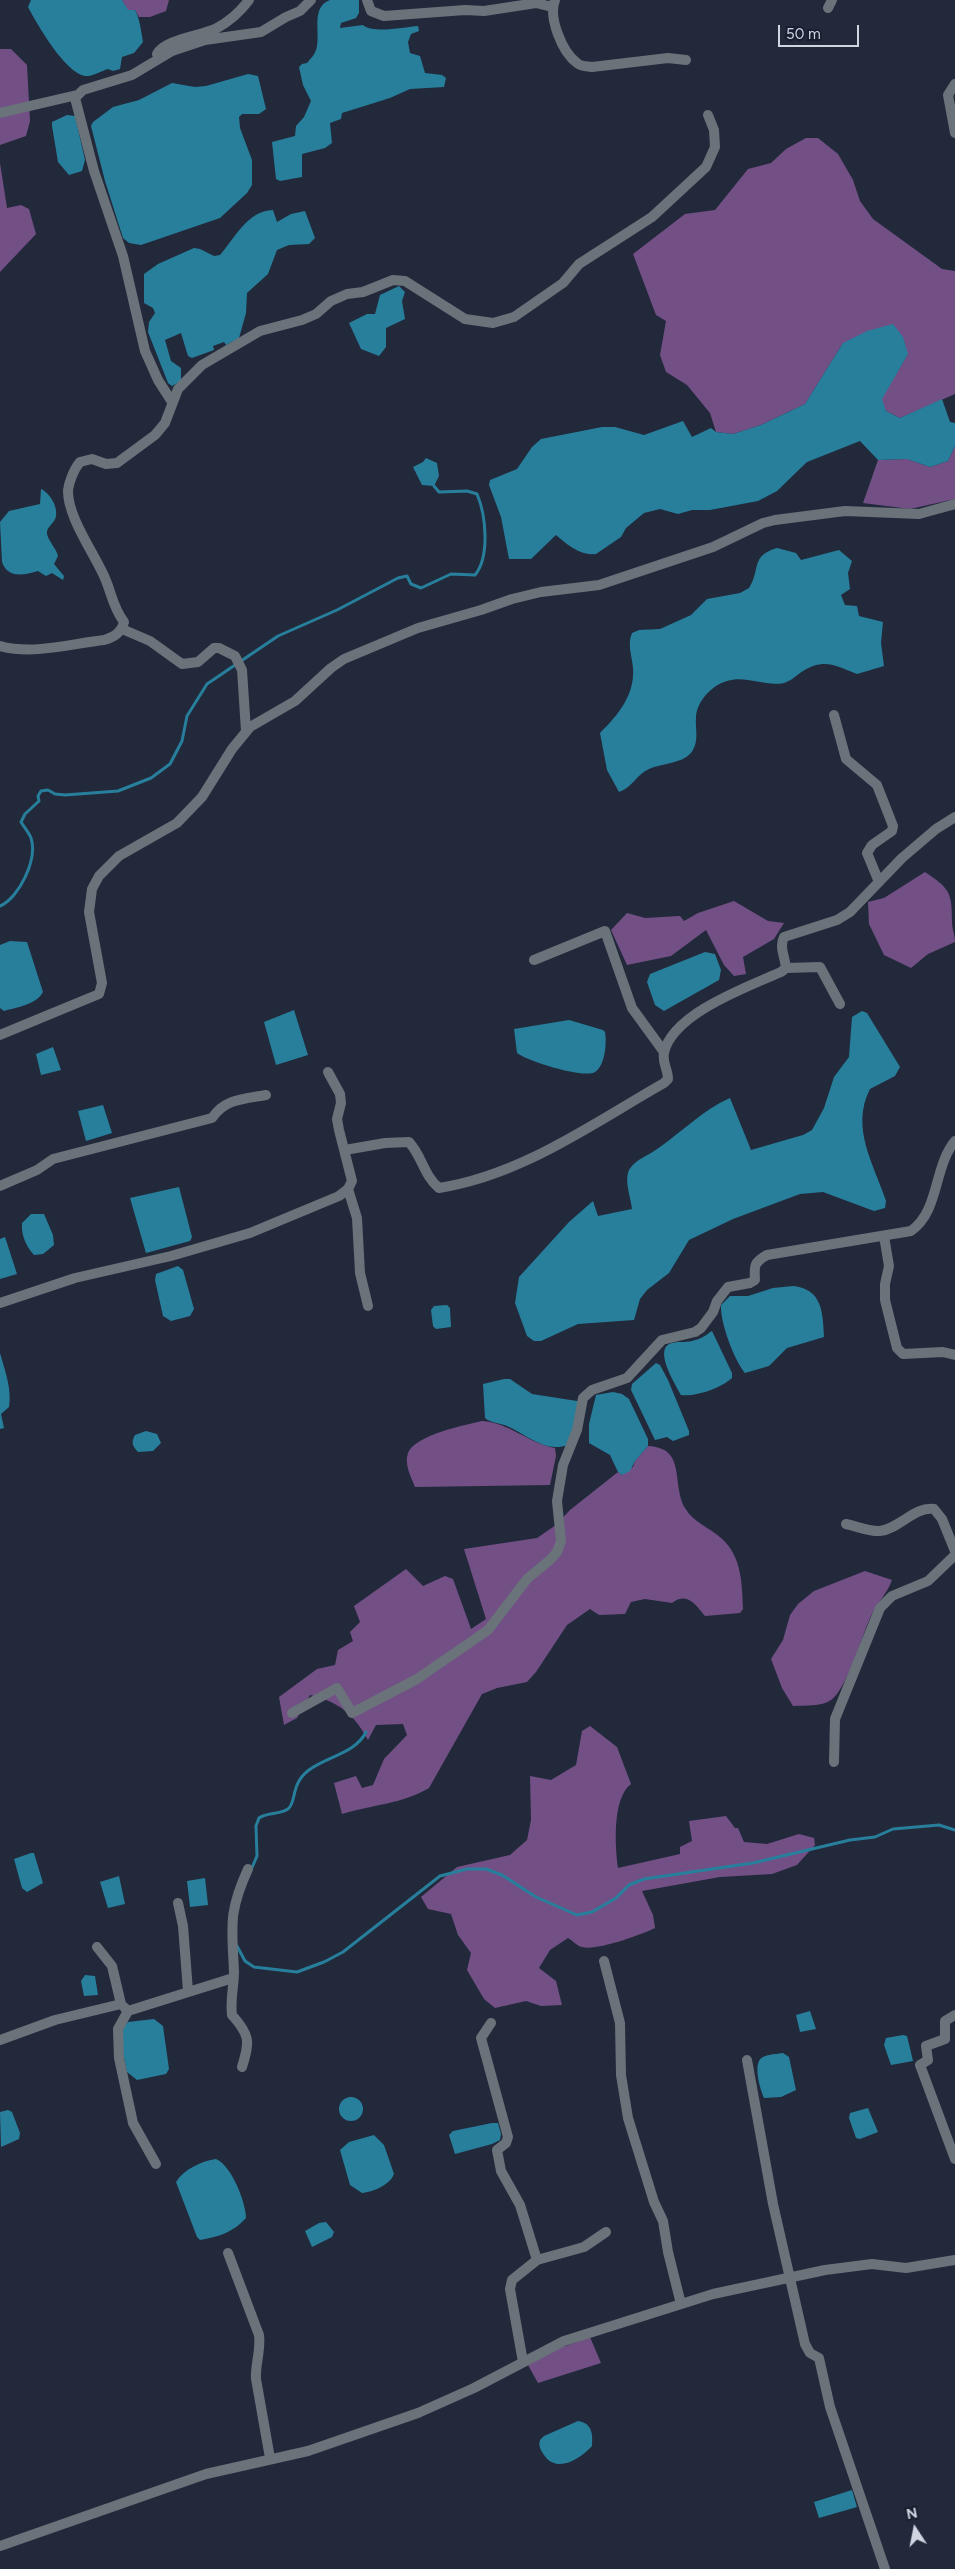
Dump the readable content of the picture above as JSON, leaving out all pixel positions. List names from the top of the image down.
{
  "scale_bar": "50 m",
  "north": "top"
}
